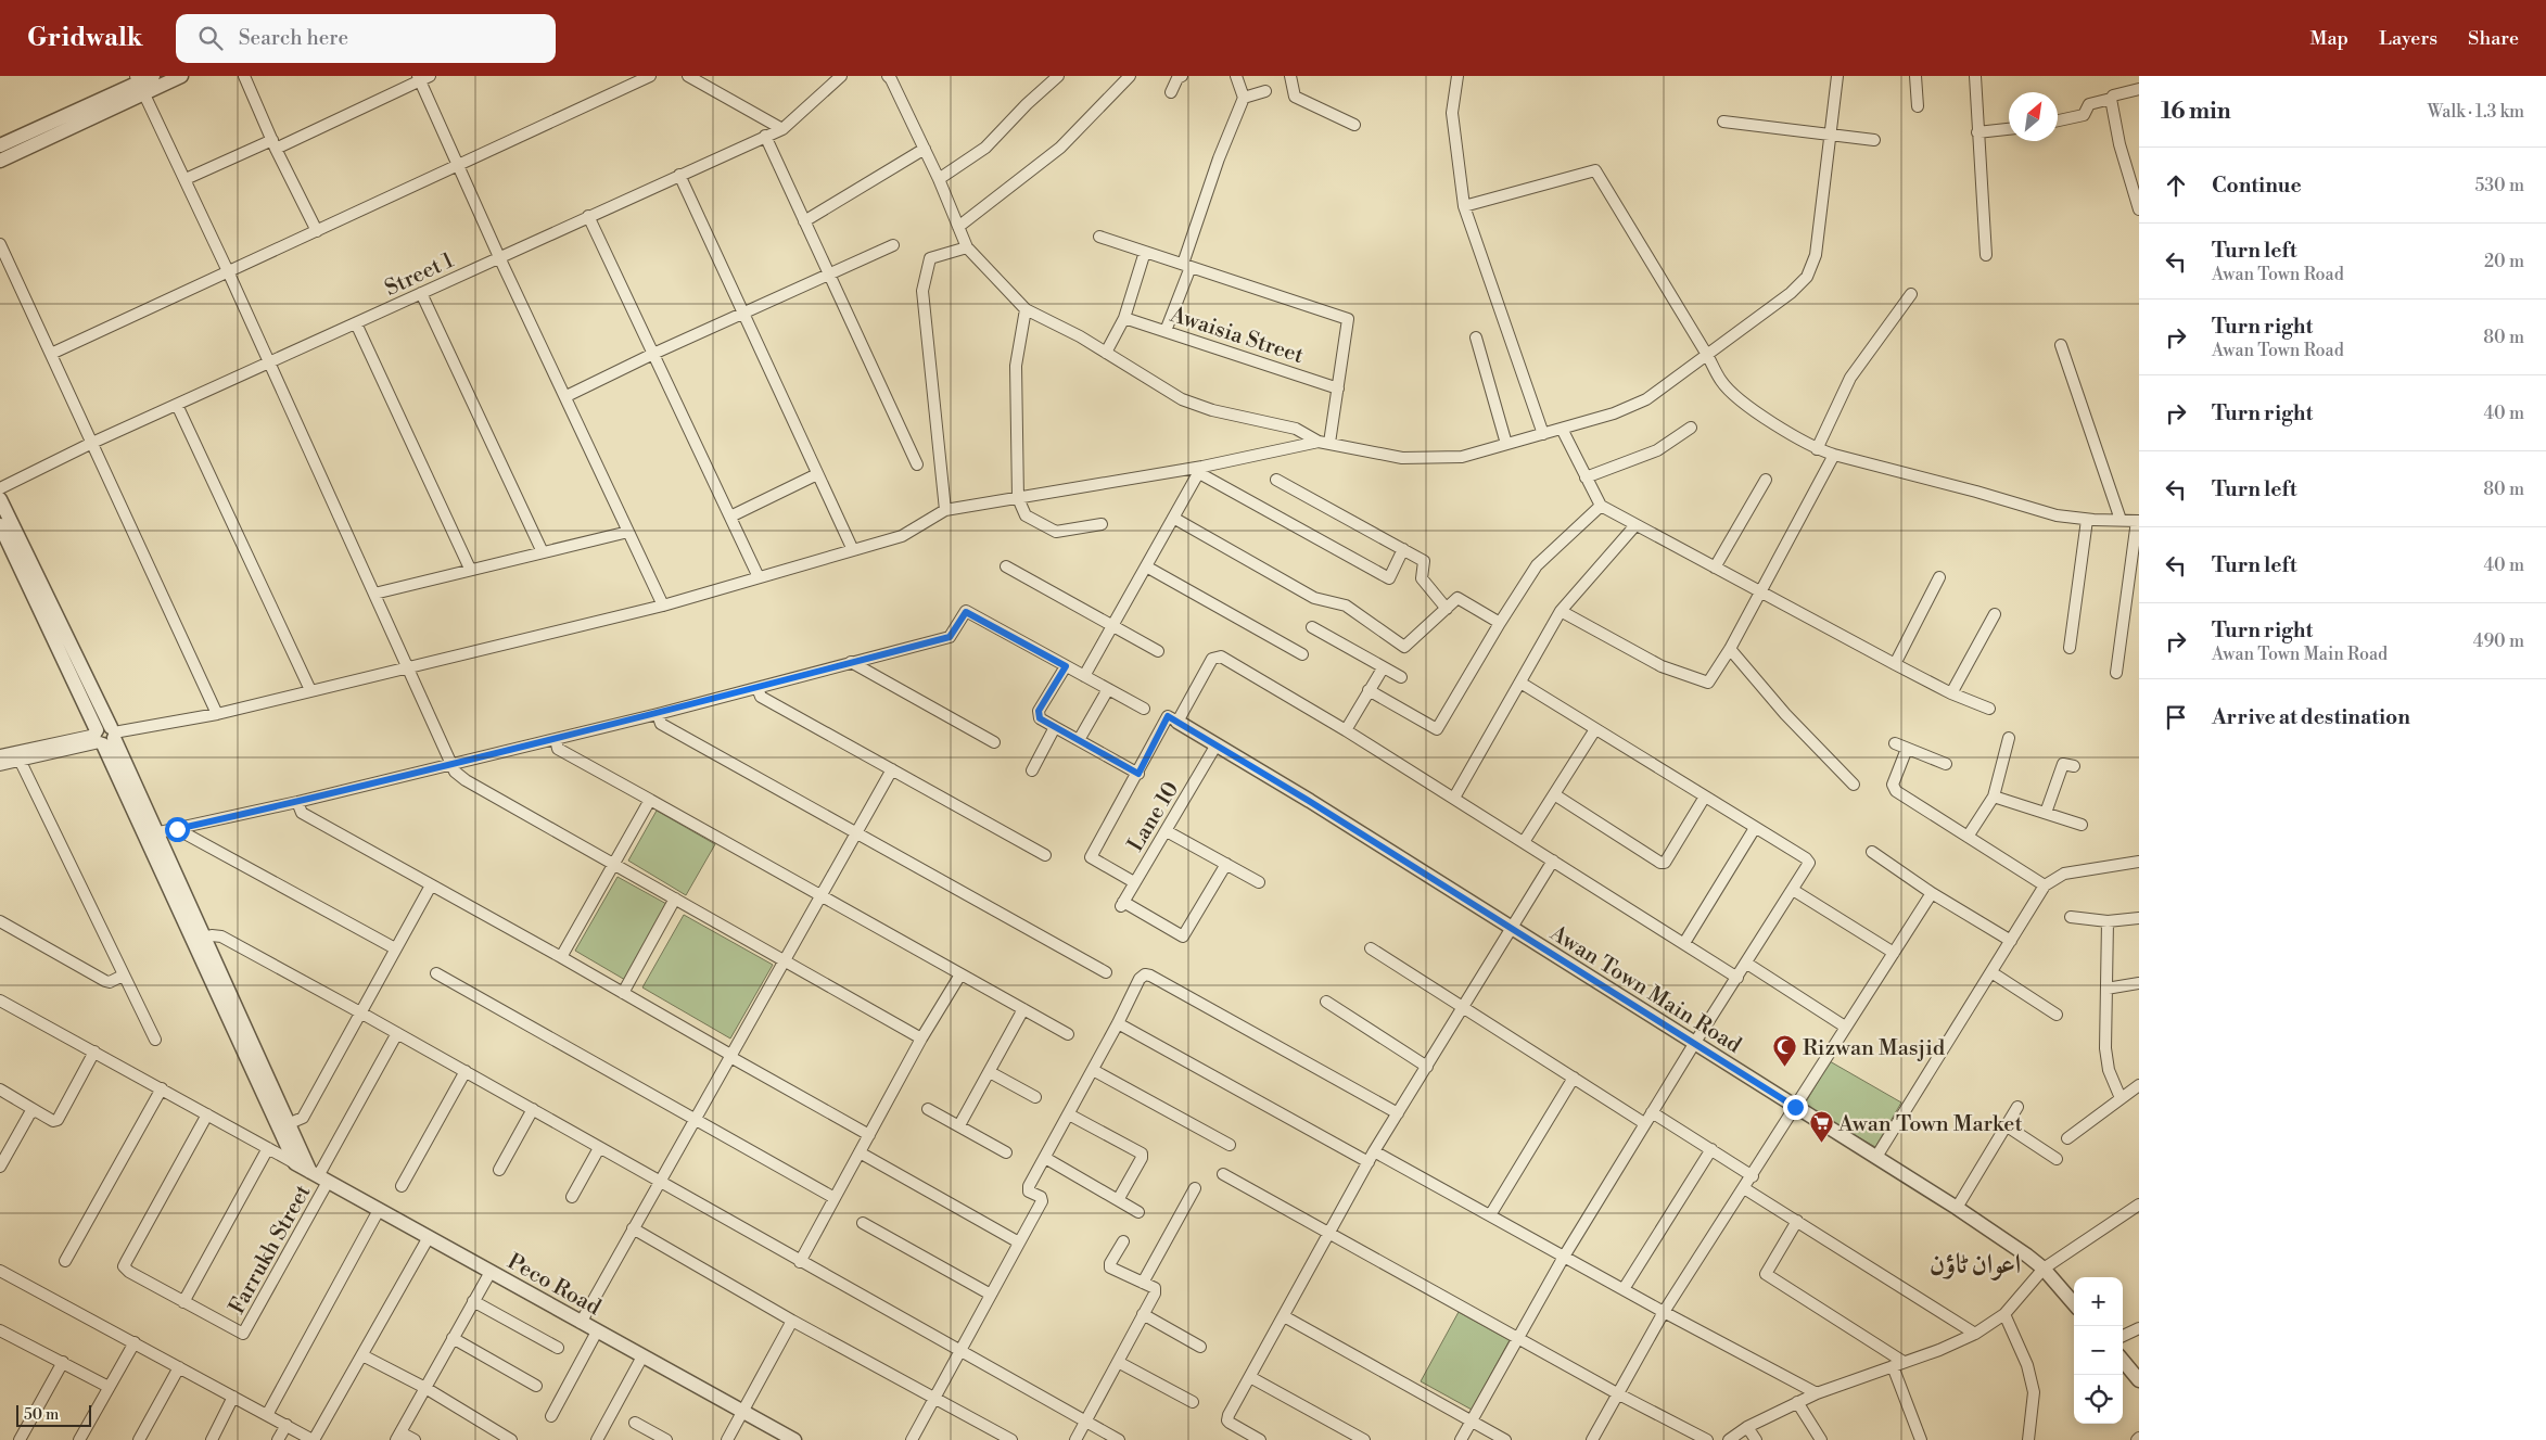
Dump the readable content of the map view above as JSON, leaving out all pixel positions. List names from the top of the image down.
{
  "streets": {
    "street": [
      "Street 1",
      "Awaisia Street",
      "Lane 10",
      "Awan Town Main Road",
      "Farrukh Street",
      "Peco Road"
    ]
  },
  "crossings": [
    ["Lane 10", "Awan Town Main Road"],
    ["Farrukh Street", "Peco Road"]
  ],
  "districts": ["اعوان ٹاؤن"],
  "places": {
    "mosque": ["Rizwan Masjid"],
    "supermarket": ["Awan Town Market"]
  },
  "scale_bar": "50 m",
  "north": "top right",
  "page": {
    "header": "Gridwalk",
    "search": "Search here",
    "nav": ["Map", "Layers", "Share"],
    "heading": ["16 min", "Walk · 1.3 km"],
    "list": [
      ["Continue", "530 m"],
      ["Turn left", "Awan Town Road", "20 m"],
      ["Turn right", "Awan Town Road", "80 m"],
      ["Turn right", "40 m"],
      ["Turn left", "80 m"],
      ["Turn left", "40 m"],
      ["Turn right", "Awan Town Main Road", "490 m"],
      "Arrive at destination"
    ],
    "map_buttons": ["+", "−"],
    "scale": "50 m"
  }
}
